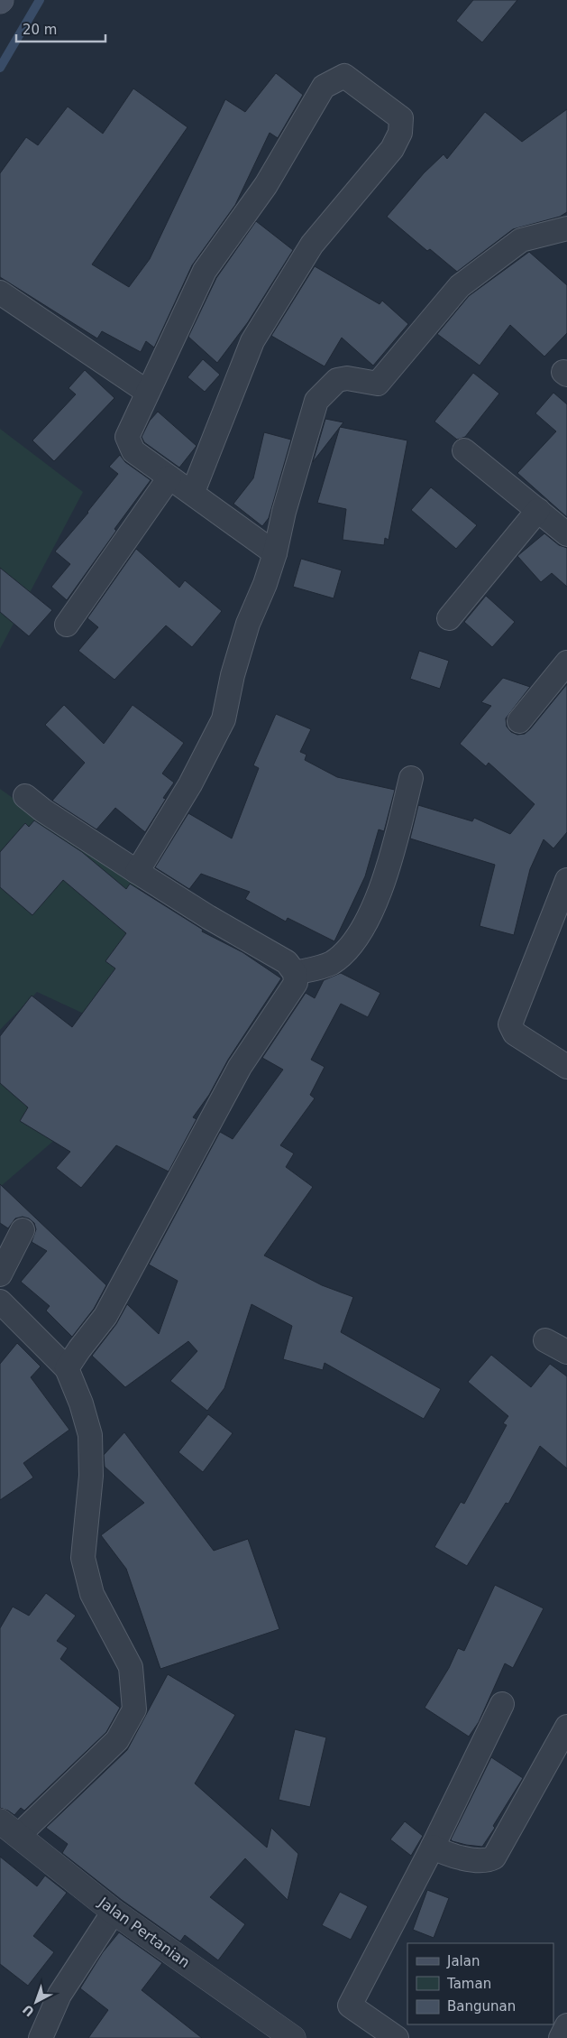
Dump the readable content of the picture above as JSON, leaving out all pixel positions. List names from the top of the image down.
{
  "streets": {
    "street": ["Jalan Pertanian"]
  },
  "legend": ["Jalan", "Taman", "Bangunan"],
  "scale_bar": "20 m",
  "north": "bottom left"
}
